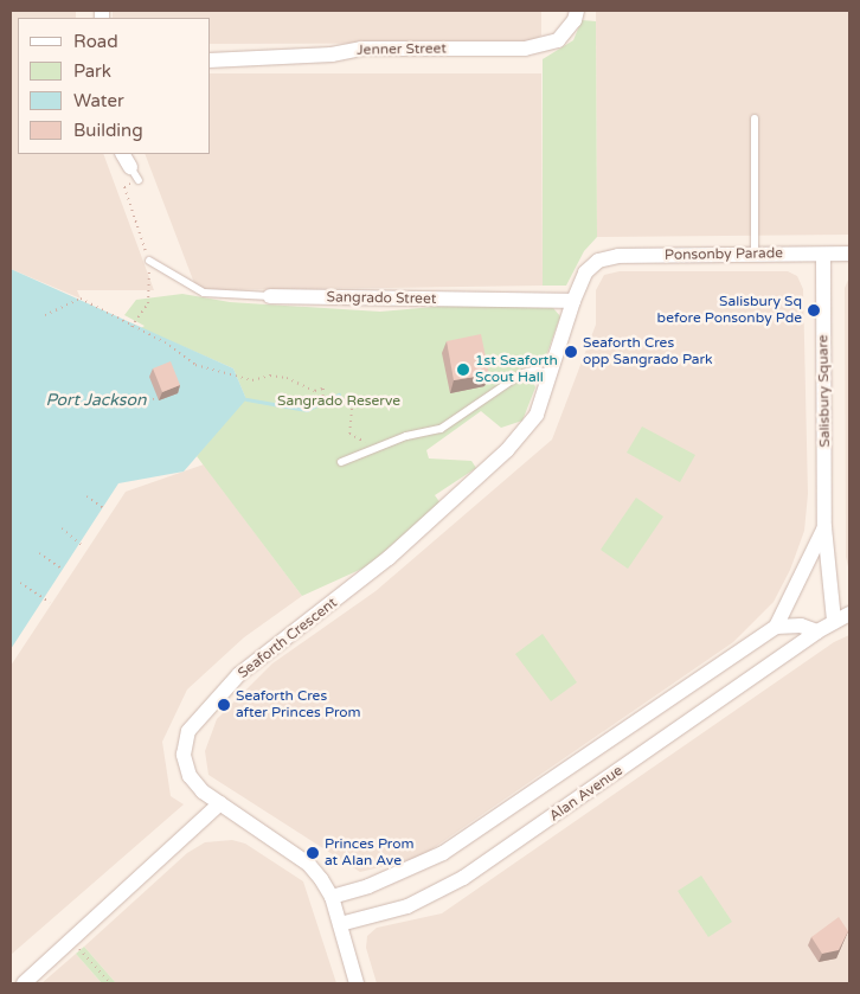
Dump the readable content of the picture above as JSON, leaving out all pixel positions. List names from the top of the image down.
{
  "streets": {
    "street": [
      "Jenner Street",
      "Ponsonby Parade",
      "Sangrado Street",
      "Salisbury Square",
      "Seaforth Crescent",
      "Alan Avenue"
    ]
  },
  "crossings": [
    ["Ponsonby Parade", "Sangrado Street"],
    ["Ponsonby Parade", "Salisbury Square"],
    ["Ponsonby Parade", "Seaforth Crescent"],
    ["Sangrado Street", "Seaforth Crescent"],
    ["Seaforth Crescent", "Alan Avenue"]
  ],
  "water": ["Port Jackson"],
  "parks": ["Sangrado Reserve"],
  "places": [
    "Salisbury Sq before Ponsonby Pde",
    "Seaforth Cres opp Sangrado Park",
    "1st Seaforth Scout Hall",
    "Seaforth Cres after Princes Prom",
    "Princes Prom at Alan Ave"
  ],
  "legend": [
    "Road",
    "Park",
    "Water",
    "Building"
  ]
}
